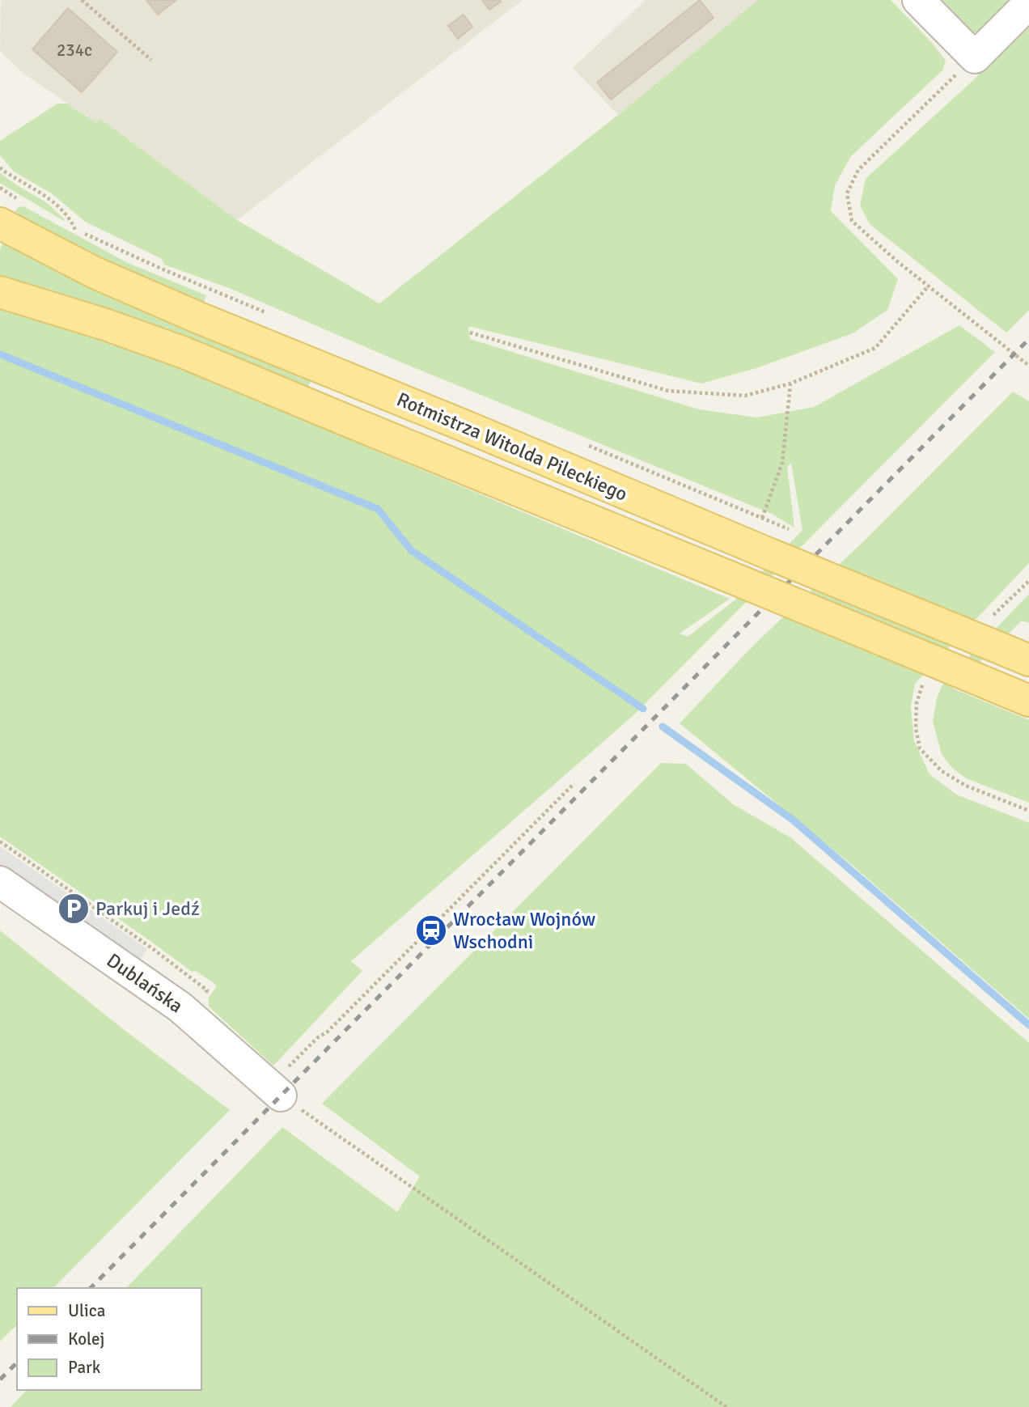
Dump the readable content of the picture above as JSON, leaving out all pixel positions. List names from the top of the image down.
{
  "streets": {
    "main road": ["Rotmistrza Witolda Pileckiego"],
    "street": ["Dublańska"]
  },
  "places": {
    "parking": ["Parkuj i Jedź"],
    "station": ["Wrocław Wojnów Wschodni"]
  },
  "house_numbers": ["234c"],
  "legend": ["Ulica", "Kolej", "Park"]
}
